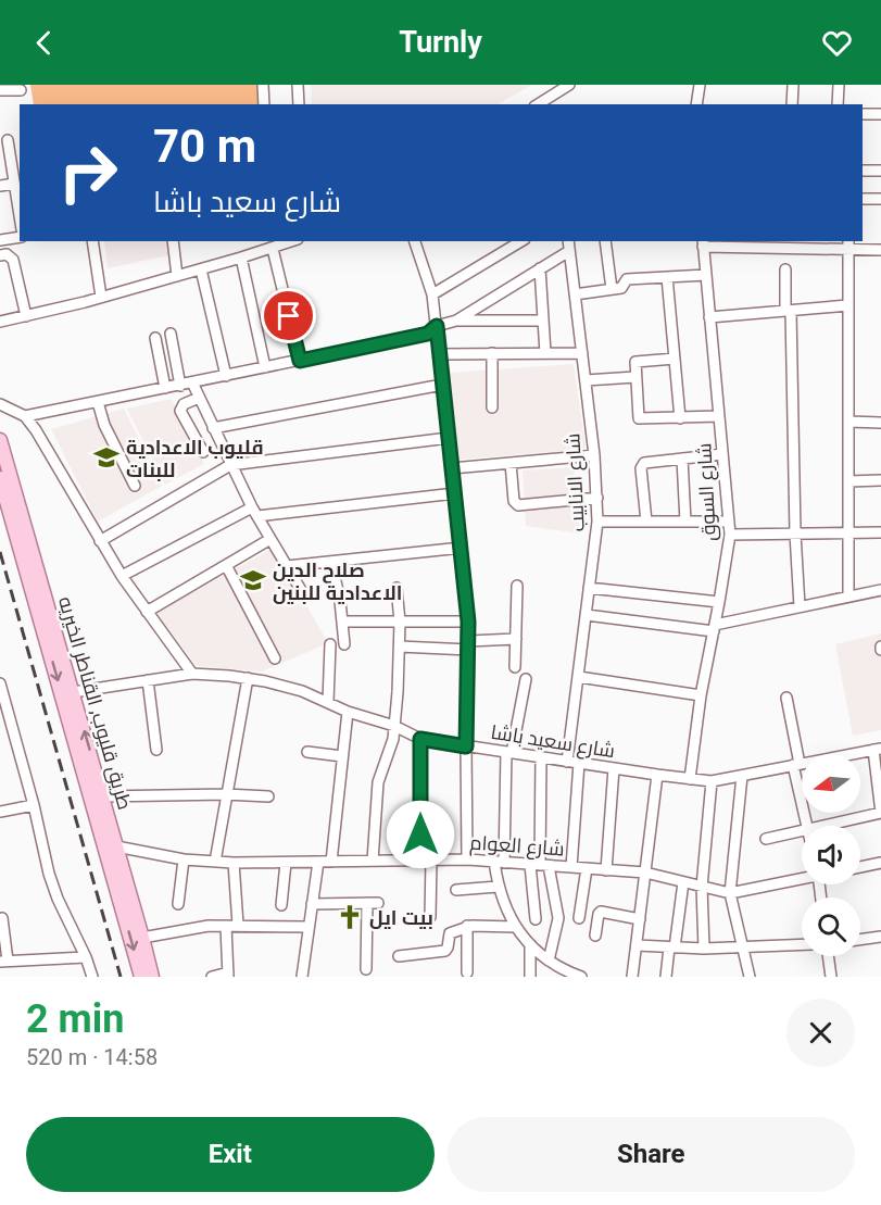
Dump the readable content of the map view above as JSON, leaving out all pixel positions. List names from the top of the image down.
{
  "streets": {
    "main road": ["طريق قليوب, القناطر الخيريه"],
    "street": [
      "شارع الانابيب",
      "شارع السوق",
      "شارع سعيد باشا",
      "شارع العوام"
    ]
  },
  "crossings": [
    ["شارع الانابيب", "شارع سعيد باشا"],
    ["شارع السوق", "شارع سعيد باشا"],
    ["طريق قليوب, القناطر الخيريه", "شارع سعيد باشا"],
    ["طريق قليوب, القناطر الخيريه", "شارع العوام"]
  ],
  "places": {
    "school or university": ["قليوب الاعدادية للبنات", "صلاح الدين الاعدادية للبنين"],
    "church": ["بيت ايل"]
  },
  "north": "left",
  "page": {
    "header": "Turnly",
    "turn": ["70 m", "شارع سعيد باشا"],
    "heading": ["2 min", "520 m · 14:58"],
    "buttons": ["Exit", "Share"]
  }
}
